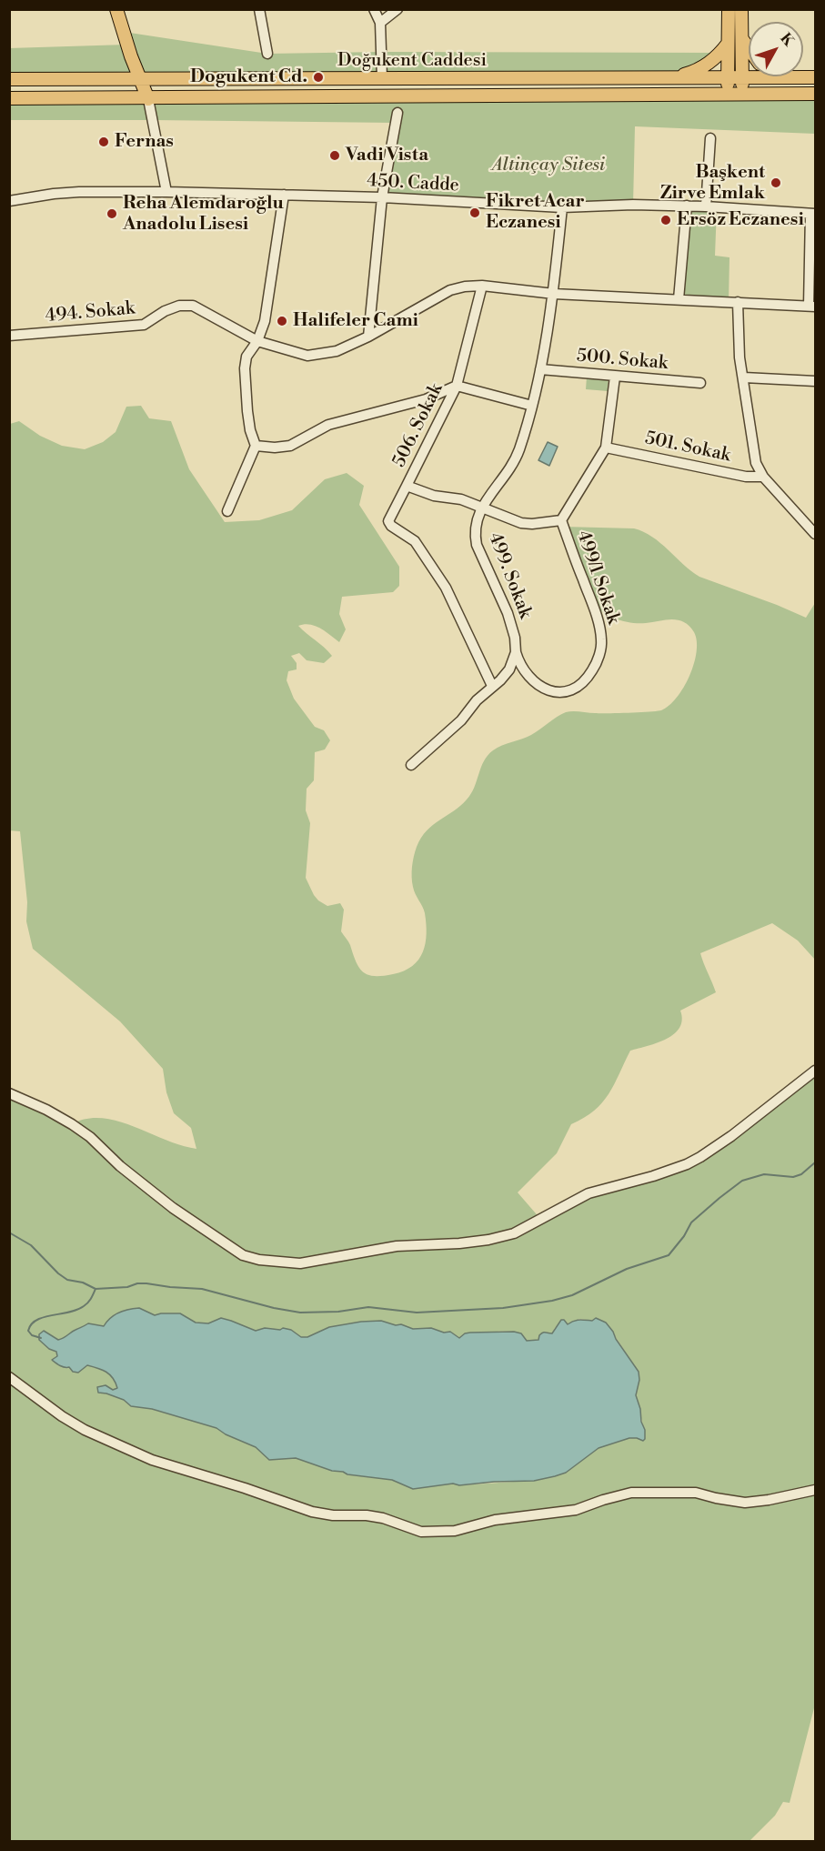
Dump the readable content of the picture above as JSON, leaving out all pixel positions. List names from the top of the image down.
{
  "streets": {
    "main road": ["Doğukent Caddesi"],
    "street": [
      "450. Cadde",
      "494. Sokak",
      "500. Sokak",
      "506. Sokak",
      "501. Sokak",
      "499. Sokak",
      "499/1 Sokak"
    ]
  },
  "crossings": [
    ["450. Cadde", "499. Sokak"],
    ["494. Sokak", "506. Sokak"],
    ["494. Sokak", "499. Sokak"],
    ["500. Sokak", "499. Sokak"],
    ["506. Sokak", "499. Sokak"],
    ["506. Sokak", "499/1 Sokak"],
    ["499. Sokak", "499/1 Sokak"]
  ],
  "parks": ["Altinçay Sitesi"],
  "places": [
    "Dogukent Cd.",
    "Fernas",
    "Vadi Vista",
    "Başkent Zirve Emlak",
    "Fikret Acar Eczanesi",
    "Reha Alemdaroğlu Anadolu Lisesi",
    "Ersöz Eczanesi",
    "Halifeler Cami"
  ],
  "north": "top right"
}
